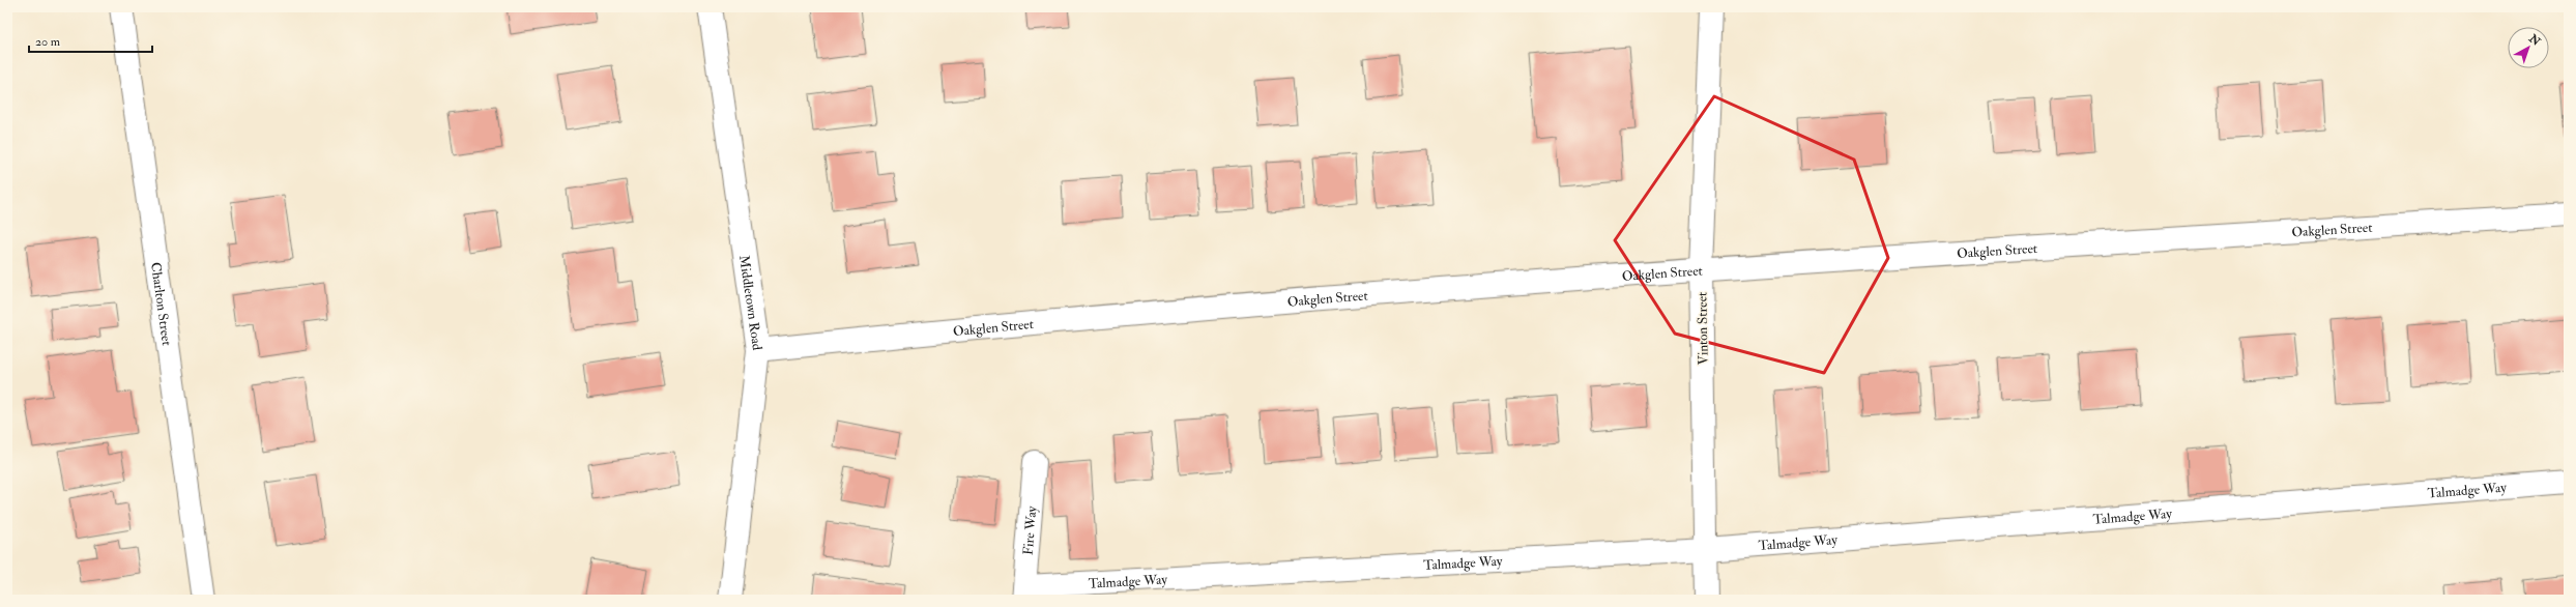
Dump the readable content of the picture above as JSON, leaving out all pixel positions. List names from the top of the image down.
{
  "streets": {
    "street": [
      "Oakglen Street",
      "Charlton Street",
      "Middletown Road",
      "Vinton Street",
      "Talmadge Way",
      "Fire Way"
    ]
  },
  "crossings": [
    ["Oakglen Street", "Middletown Road"],
    ["Oakglen Street", "Vinton Street"],
    ["Vinton Street", "Talmadge Way"],
    ["Talmadge Way", "Fire Way"]
  ],
  "scale_bar": "20 m",
  "north": "top right"
}
